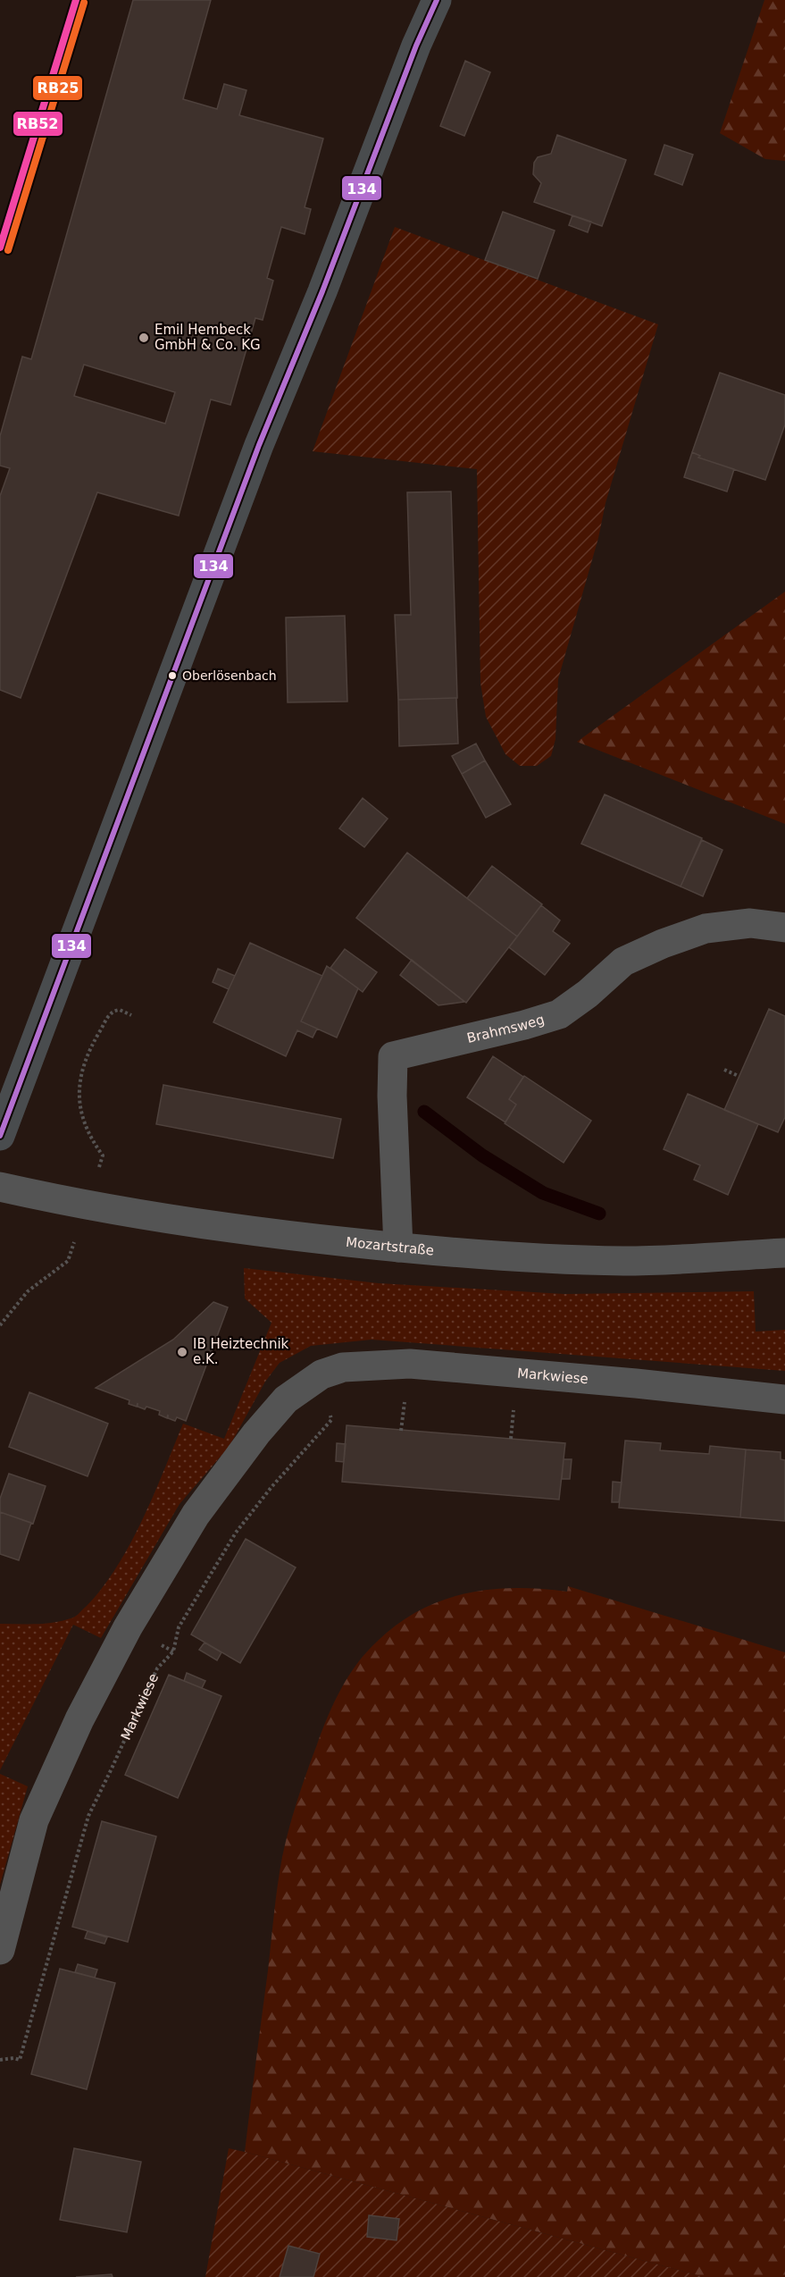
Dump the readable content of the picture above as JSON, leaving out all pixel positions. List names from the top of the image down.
{
  "streets": {
    "street": ["Brahmsweg", "Mozartstraße", "Markwiese"]
  },
  "crossings": [
    ["Brahmsweg", "Mozartstraße"]
  ],
  "places": ["Emil Hembeck GmbH & Co. KG", "Oberlösenbach", "IB Heiztechnik e.K."],
  "lines": ["transit line RB52", "transit line 134", "transit line RB25"]
}
